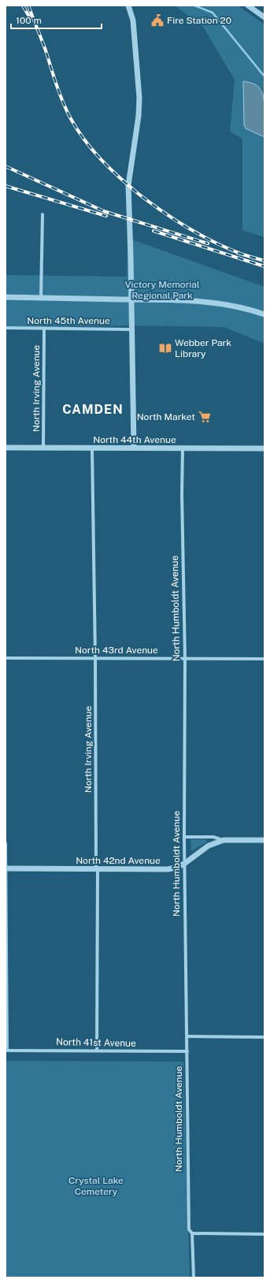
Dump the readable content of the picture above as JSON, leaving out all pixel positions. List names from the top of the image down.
{
  "streets": {
    "street": [
      "North 45th Avenue",
      "North Irving Avenue",
      "North 44th Avenue",
      "North Humboldt Avenue",
      "North 43rd Avenue",
      "North 42nd Avenue",
      "North 41st Avenue"
    ]
  },
  "crossings": [
    ["North 45th Avenue", "North Irving Avenue"],
    ["North Irving Avenue", "North 44th Avenue"],
    ["North Irving Avenue", "North 43rd Avenue"],
    ["North Irving Avenue", "North 42nd Avenue"],
    ["North Irving Avenue", "North 41st Avenue"],
    ["North 44th Avenue", "North Humboldt Avenue"],
    ["North Humboldt Avenue", "North 43rd Avenue"],
    ["North Humboldt Avenue", "North 42nd Avenue"],
    ["North Humboldt Avenue", "North 41st Avenue"]
  ],
  "districts": ["CAMDEN"],
  "parks": ["Victory Memorial Regional Park", "Crystal Lake Cemetery"],
  "places": {
    "public building": ["Fire Station 20"],
    "library": ["Webber Park Library"],
    "supermarket": ["North Market"]
  },
  "scale_bar": "100 m"
}
